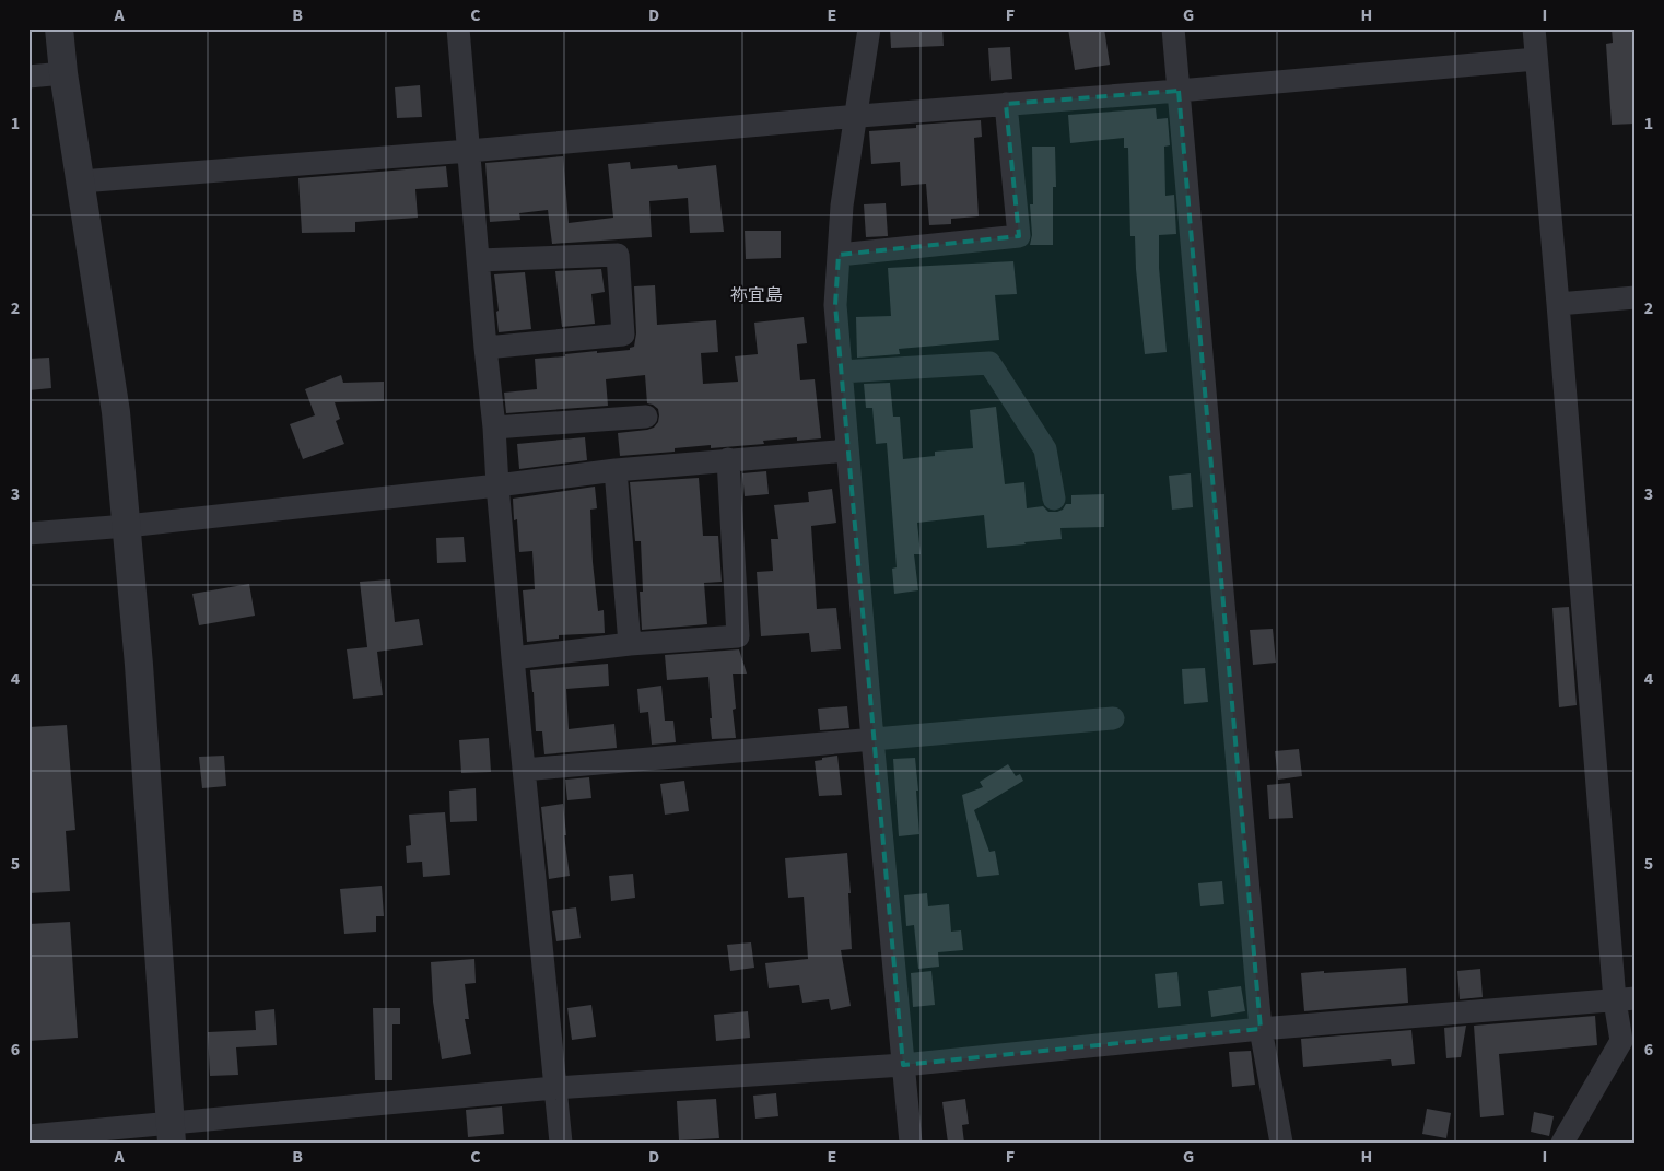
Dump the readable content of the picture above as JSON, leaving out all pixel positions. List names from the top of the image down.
{
  "districts": ["祢宜島"],
  "grid": {
    "columns": [
      "A",
      "B",
      "C",
      "D",
      "E",
      "F",
      "G",
      "H",
      "I"
    ],
    "rows": [
      "1",
      "2",
      "3",
      "4",
      "5",
      "6"
    ]
  }
}
